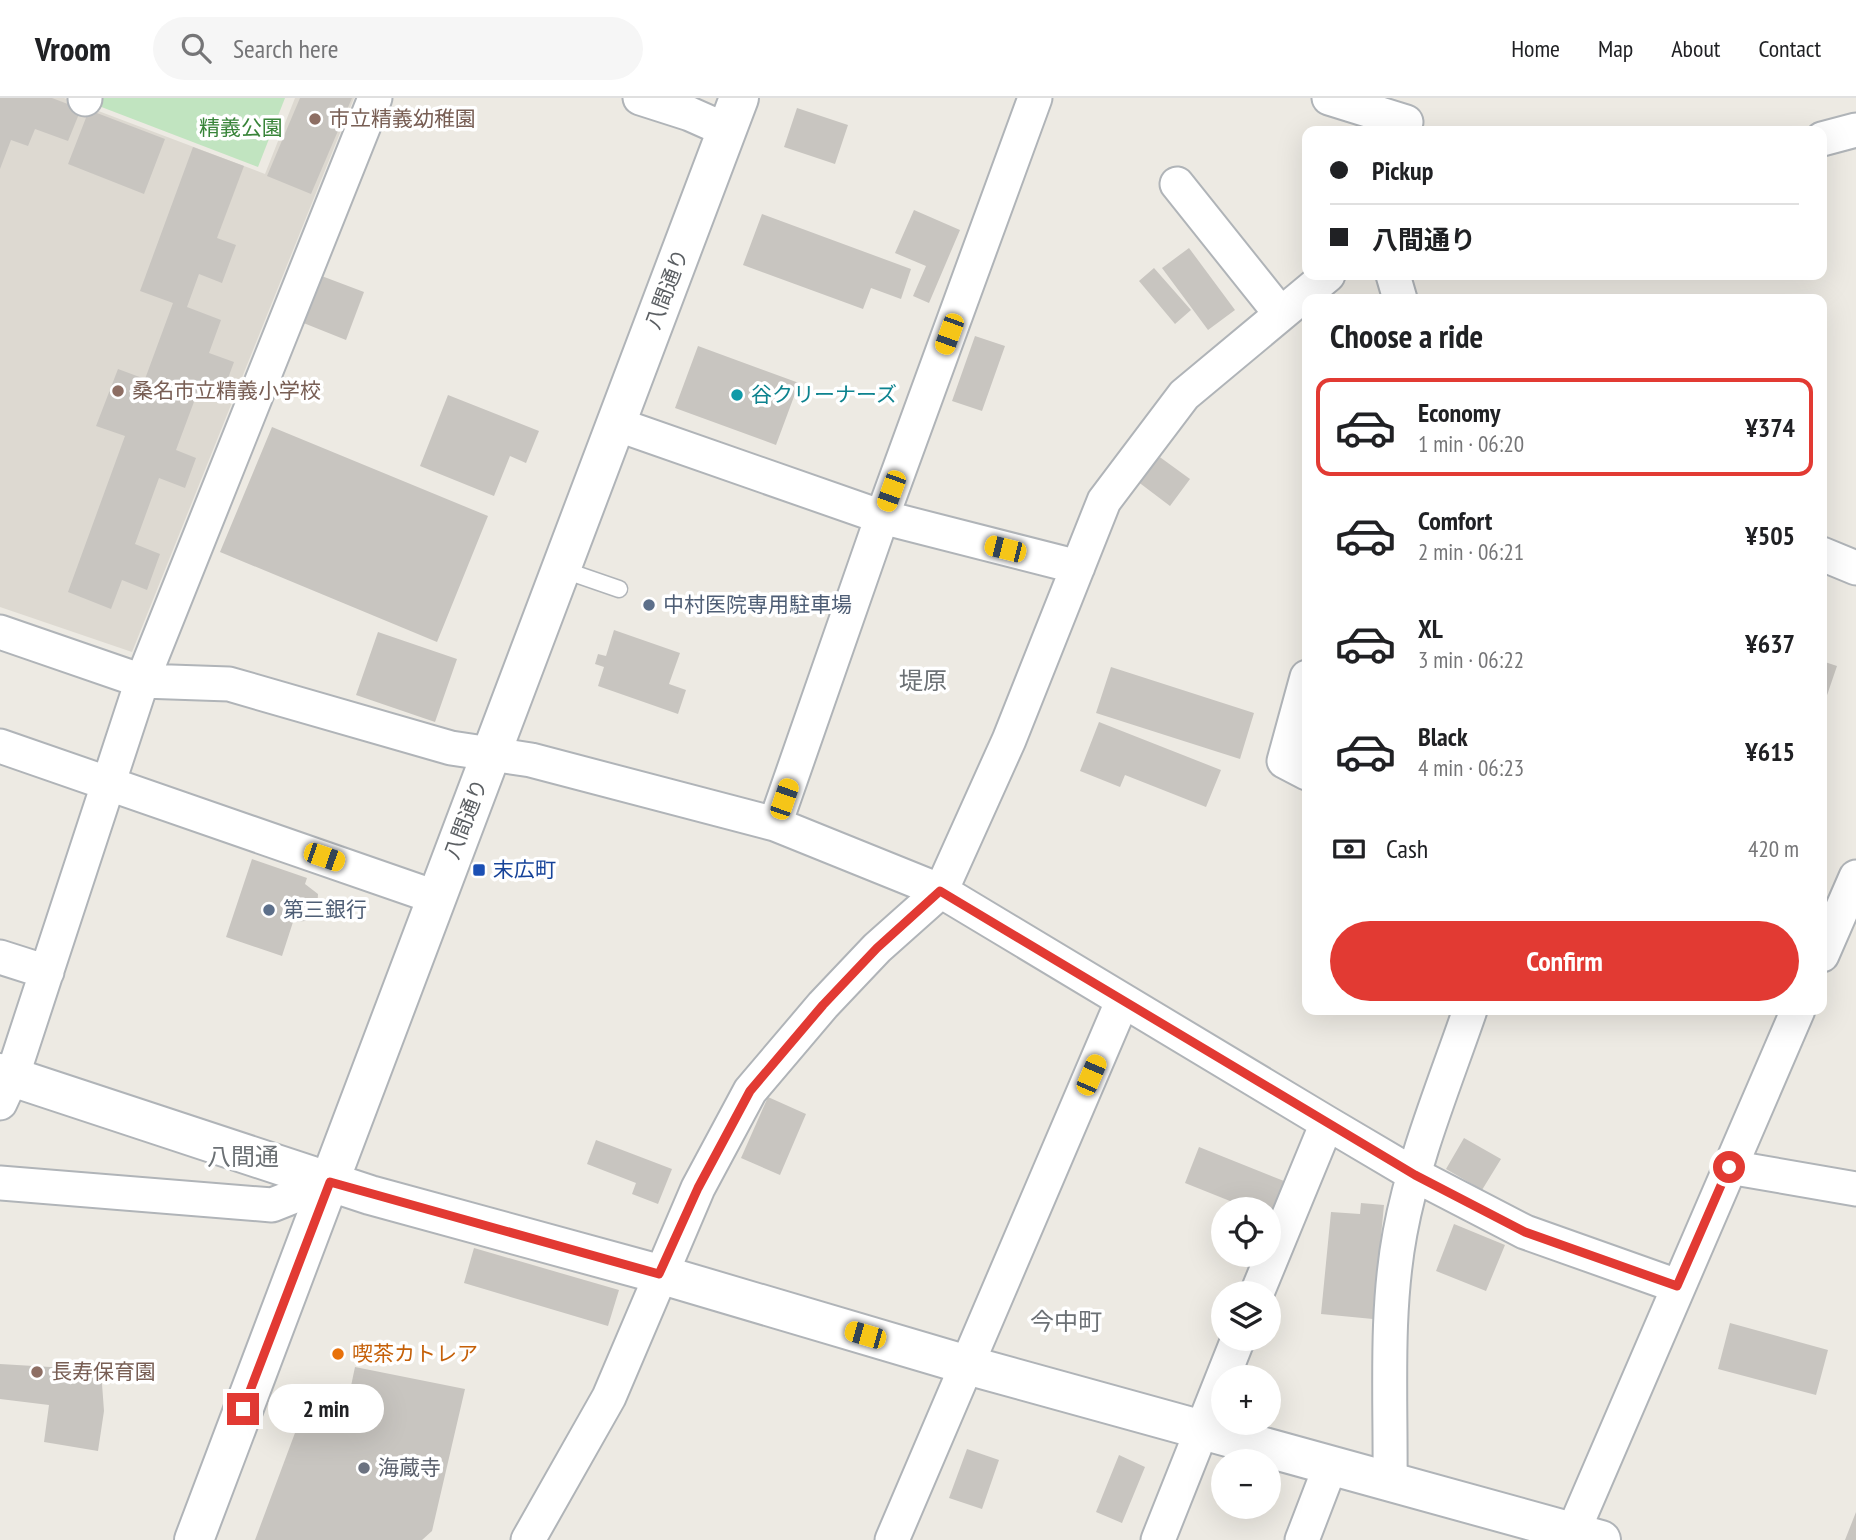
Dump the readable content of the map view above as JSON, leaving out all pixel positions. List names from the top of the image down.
{
  "streets": {
    "street": ["八間通り"]
  },
  "districts": ["堤原", "八間通", "今中町"],
  "parks": ["精義公園"],
  "places": {
    "other": [
      "市立精義幼稚園",
      "桑名市立精義小学校",
      "谷クリーナーズ",
      "中村医院専用駐車場",
      "第三銀行",
      "喫茶カトレア",
      "長寿保育園",
      "海蔵寺"
    ],
    "transit": ["末広町"]
  },
  "page": {
    "header": "Vroom",
    "search": "Search here",
    "nav": [
      "Home",
      "Map",
      "About",
      "Contact"
    ],
    "banner": ["Pickup", "八間通り"],
    "heading": "Choose a ride",
    "list": [
      {
        "name": "Economy",
        "note": "1 min · 06:20",
        "value": "¥374"
      },
      {
        "name": "Comfort",
        "note": "2 min · 06:21",
        "value": "¥505"
      },
      {
        "name": "XL",
        "note": "3 min · 06:22",
        "value": "¥637"
      },
      {
        "name": "Black",
        "note": "4 min · 06:23",
        "value": "¥615"
      }
    ],
    "pay": ["Cash", "420 m"],
    "buttons": "Confirm",
    "map_buttons": ["+", "−"],
    "bubble": "2 min"
  }
}
